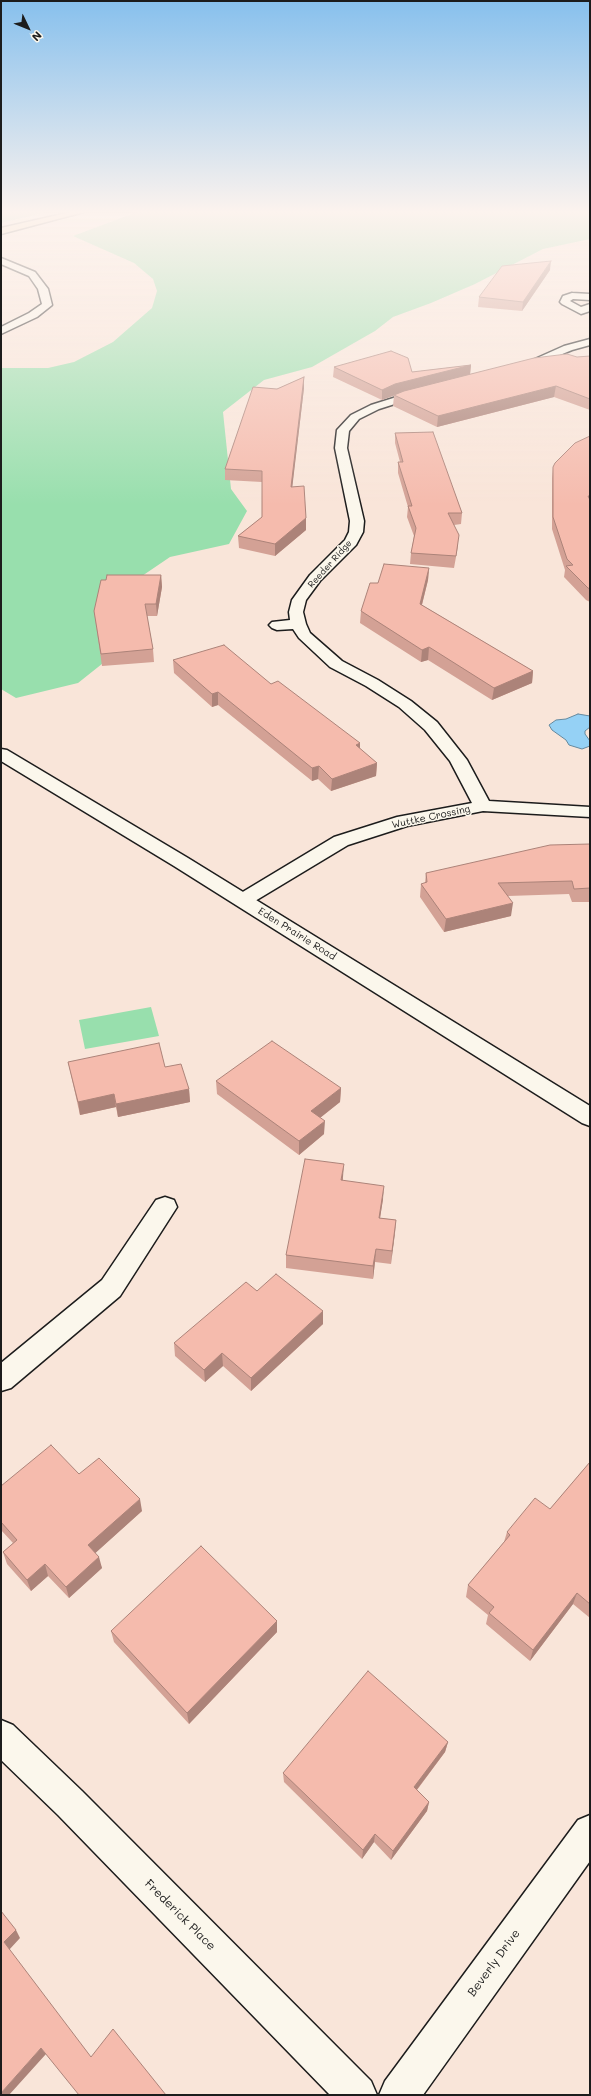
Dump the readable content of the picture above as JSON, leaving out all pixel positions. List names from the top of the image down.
{
  "streets": {
    "street": [
      "Reeder Ridge",
      "Wuttke Crossing",
      "Eden Prairie Road",
      "Frederick Place",
      "Beverly Drive"
    ]
  },
  "crossings": [
    ["Wuttke Crossing", "Eden Prairie Road"]
  ],
  "north": "bottom right"
}
